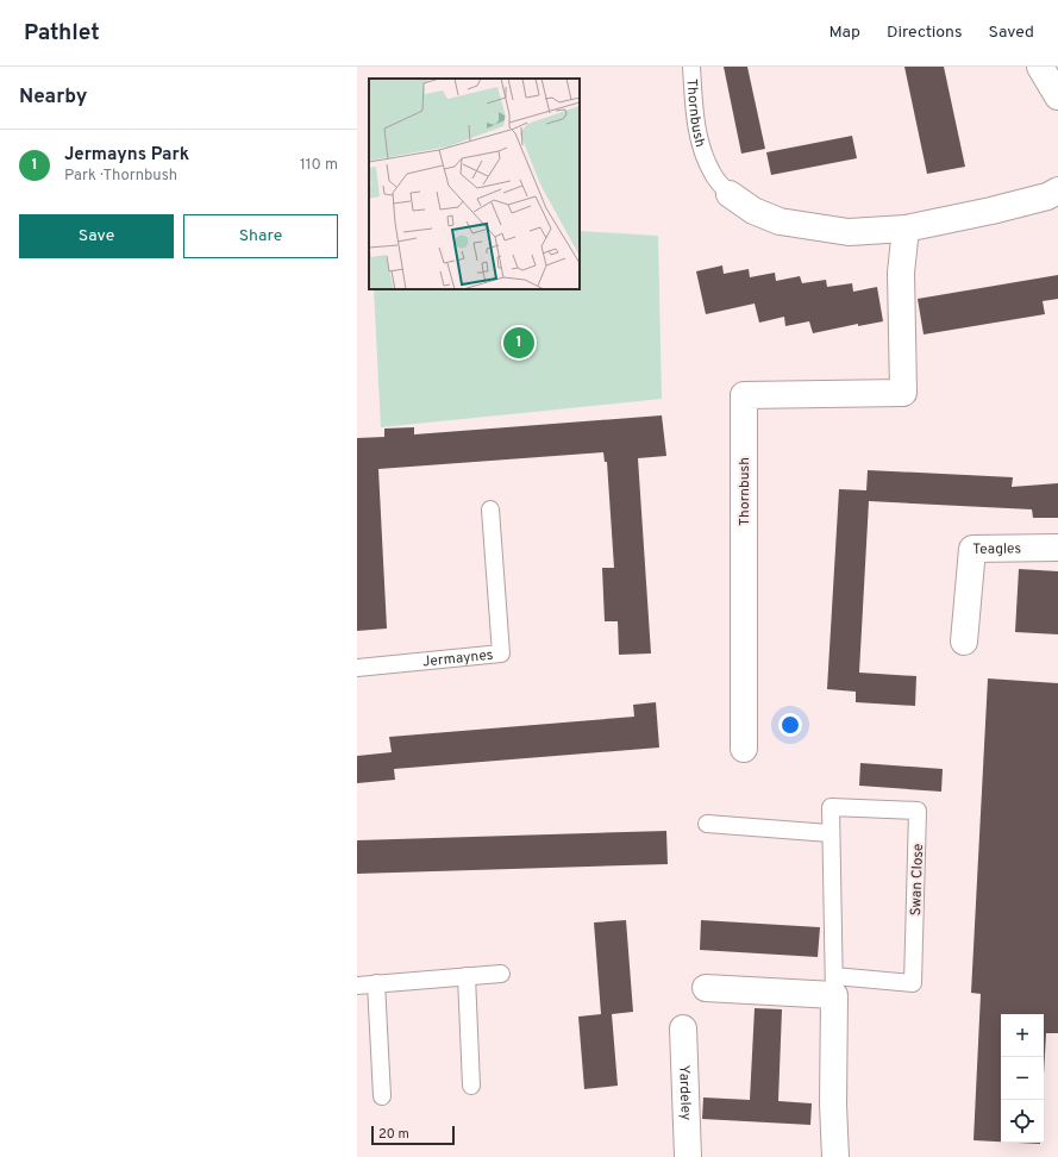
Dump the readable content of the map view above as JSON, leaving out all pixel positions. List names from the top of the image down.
{
  "streets": {
    "street": [
      "Thornbush",
      "Teagles",
      "Swan Close",
      "Yardeley"
    ],
    "lane": ["Jermaynes"]
  },
  "scale_bar": "20 m",
  "page": {
    "header": "Pathlet",
    "nav": ["Map", "Directions", "Saved"],
    "heading": "Nearby",
    "list": [
      {
        "mark": "1",
        "name": "Jermayns Park",
        "note": "Park · Thornbush",
        "value": "110 m"
      }
    ],
    "buttons": ["Save", "Share"],
    "pins": "1",
    "map_buttons": ["+", "−"],
    "scale": "20 m"
  }
}
